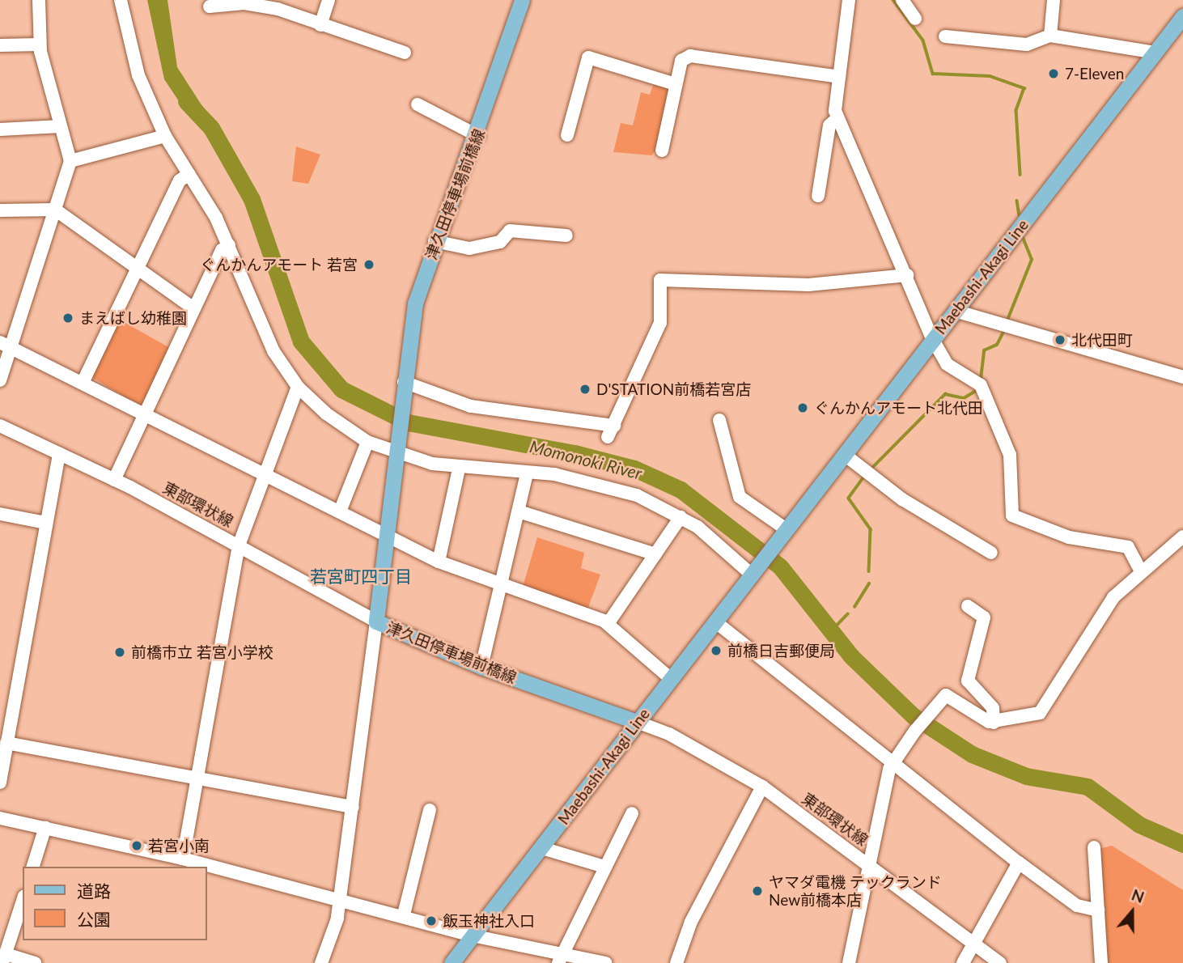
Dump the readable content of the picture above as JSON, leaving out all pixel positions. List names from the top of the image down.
{
  "streets": {
    "main road": ["津久田停車場前橋線", "Maebashi-Akagi Line"],
    "street": ["東部環状線"]
  },
  "crossings": [
    ["津久田停車場前橋線", "Maebashi-Akagi Line"],
    ["津久田停車場前橋線", "東部環状線"],
    ["Maebashi-Akagi Line", "東部環状線"]
  ],
  "districts": ["若宮町四丁目"],
  "water": ["Momonoki River"],
  "places": [
    "7-Eleven",
    "ぐんかんアモート 若宮",
    "まえばし幼稚園",
    "北代田町",
    "D'STATION前橋若宮店",
    "ぐんかんアモート北代田",
    "前橋日吉郵便局",
    "前橋市立 若宮小学校",
    "若宮小南",
    "ヤマダ電機 テックランド New前橋本店",
    "飯玉神社入口"
  ],
  "legend": ["道路", "公園"],
  "north": "top"
}
